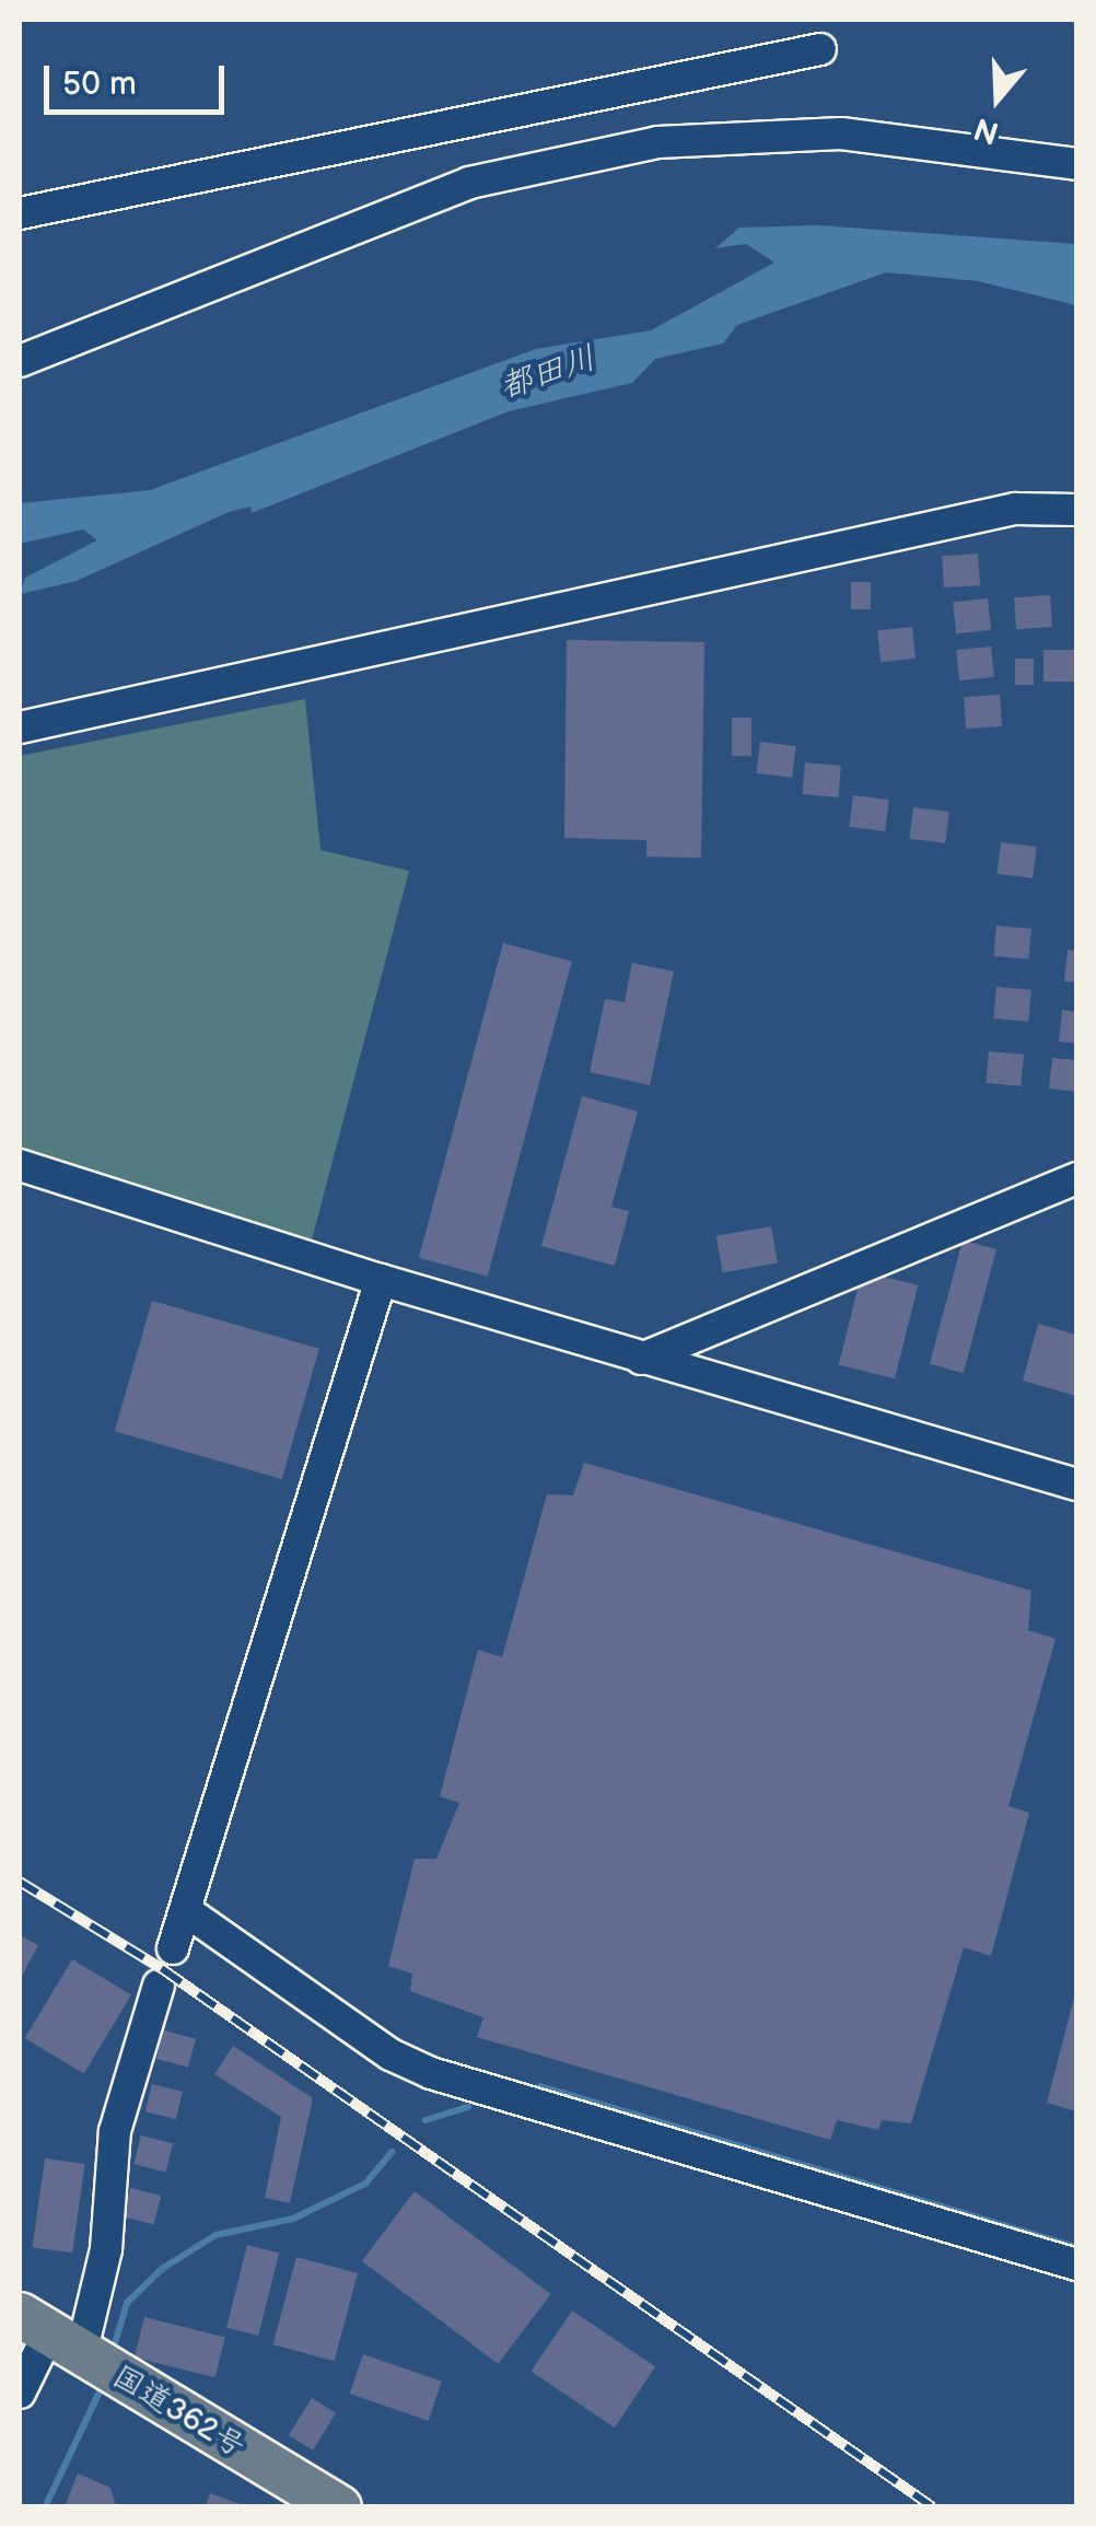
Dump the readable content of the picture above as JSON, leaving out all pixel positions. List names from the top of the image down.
{
  "streets": {
    "highway": ["国道362号"]
  },
  "water": ["都田川"],
  "scale_bar": "50 m",
  "north": "bottom"
}
